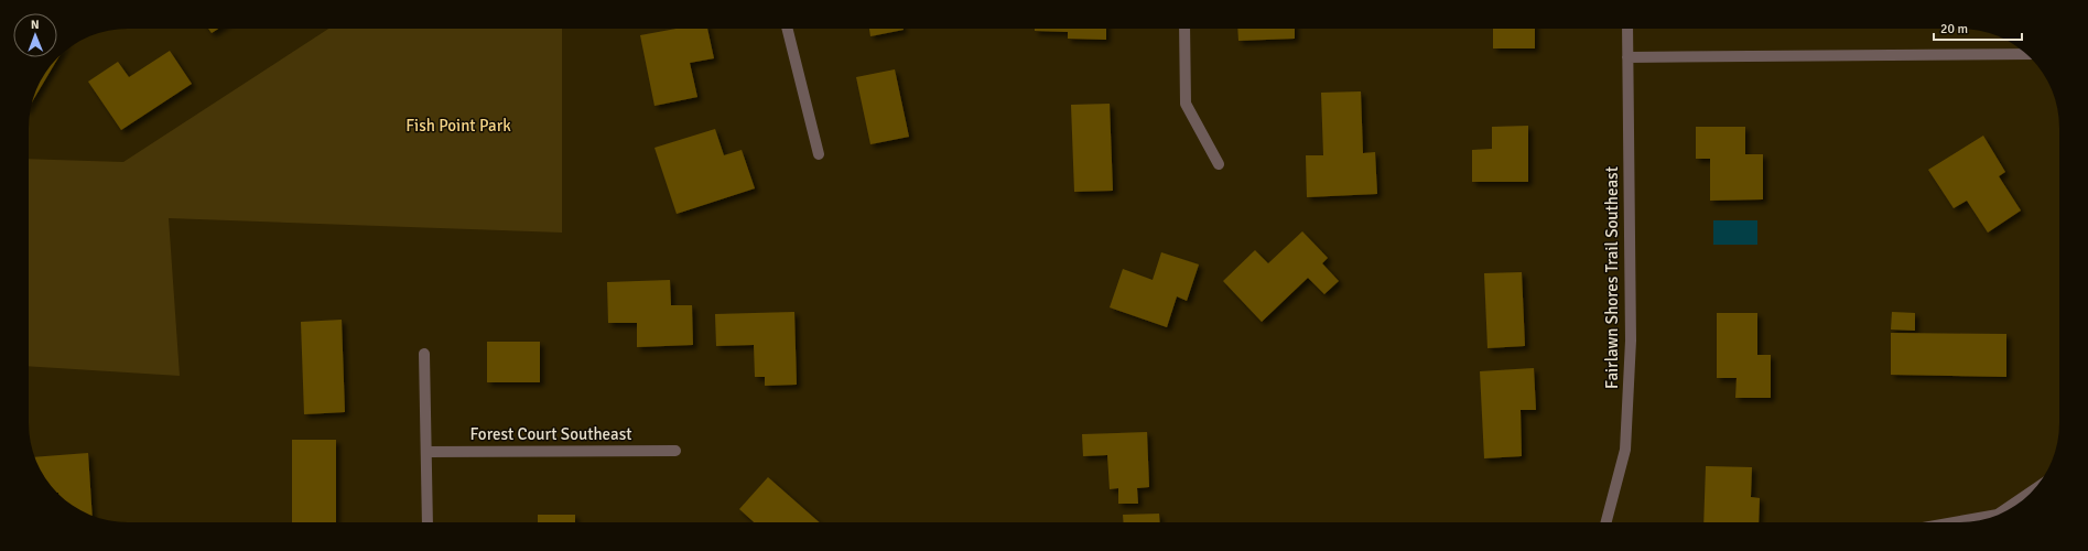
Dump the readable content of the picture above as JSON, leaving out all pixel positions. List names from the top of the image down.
{
  "streets": {
    "street": ["Fairlawn Shores Trail Southeast", "Forest Court Southeast"]
  },
  "parks": ["Fish Point Park"],
  "scale_bar": "20 m",
  "north": "top"
}
